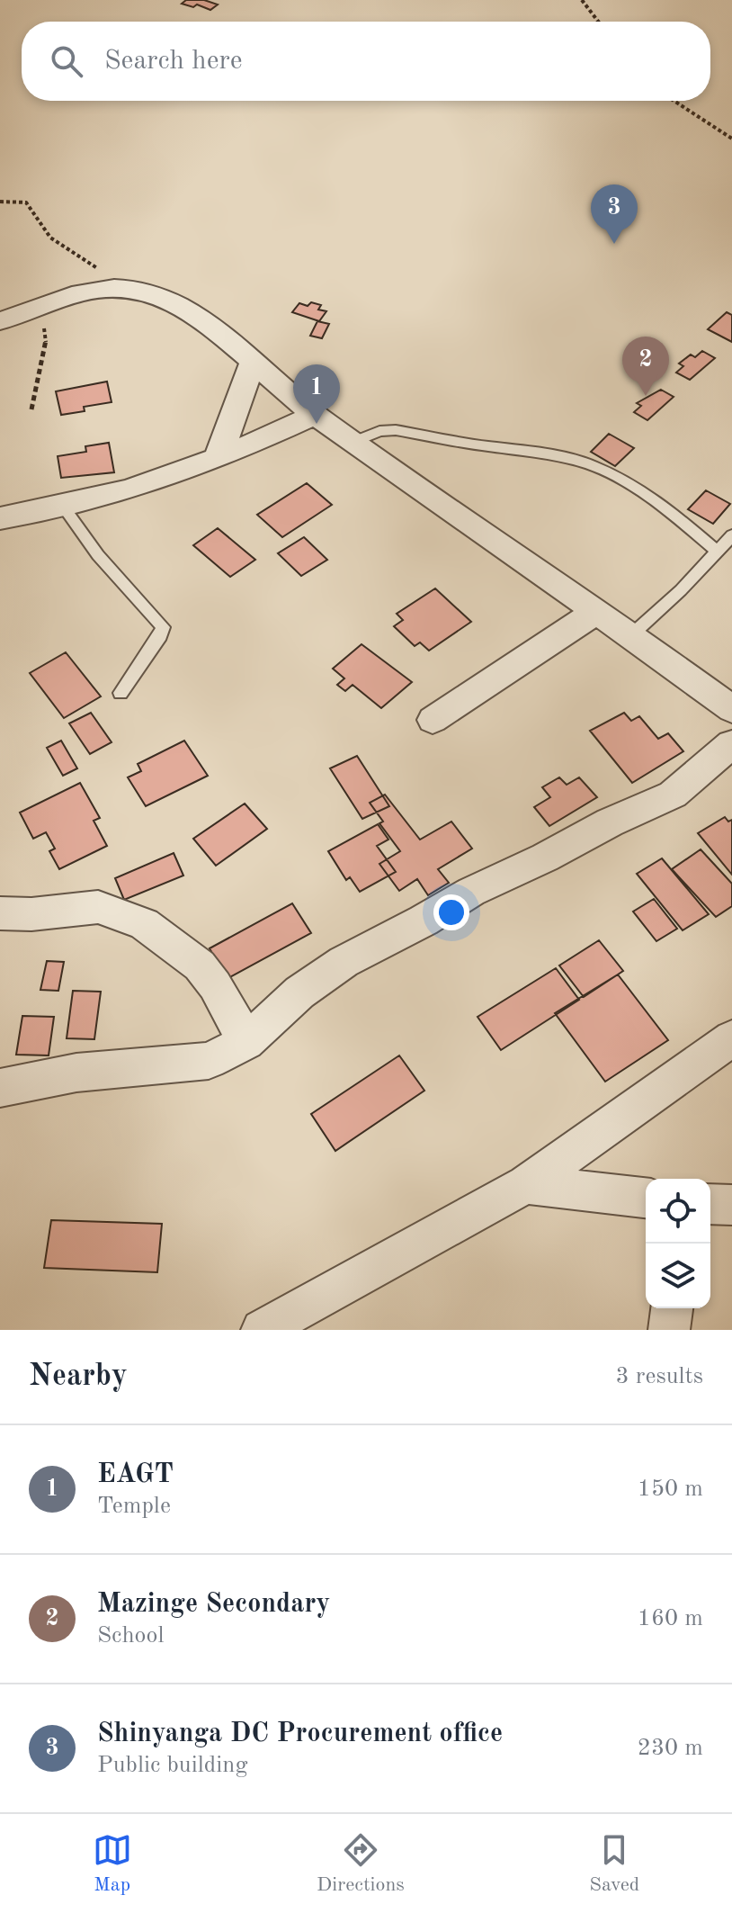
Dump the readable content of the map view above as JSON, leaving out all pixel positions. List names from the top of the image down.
{
  "page": {
    "search": "Search here",
    "pins": ["3", "2", "1"],
    "heading": ["Nearby", "3 results"],
    "list": [
      {
        "mark": "1",
        "name": "EAGT",
        "note": "Temple",
        "value": "150 m"
      },
      {
        "mark": "2",
        "name": "Mazinge Secondary",
        "note": "School",
        "value": "160 m"
      },
      {
        "mark": "3",
        "name": "Shinyanga DC Procurement office",
        "note": "Public building",
        "value": "230 m"
      }
    ],
    "nav": ["Map", "Directions", "Saved"]
  }
}
